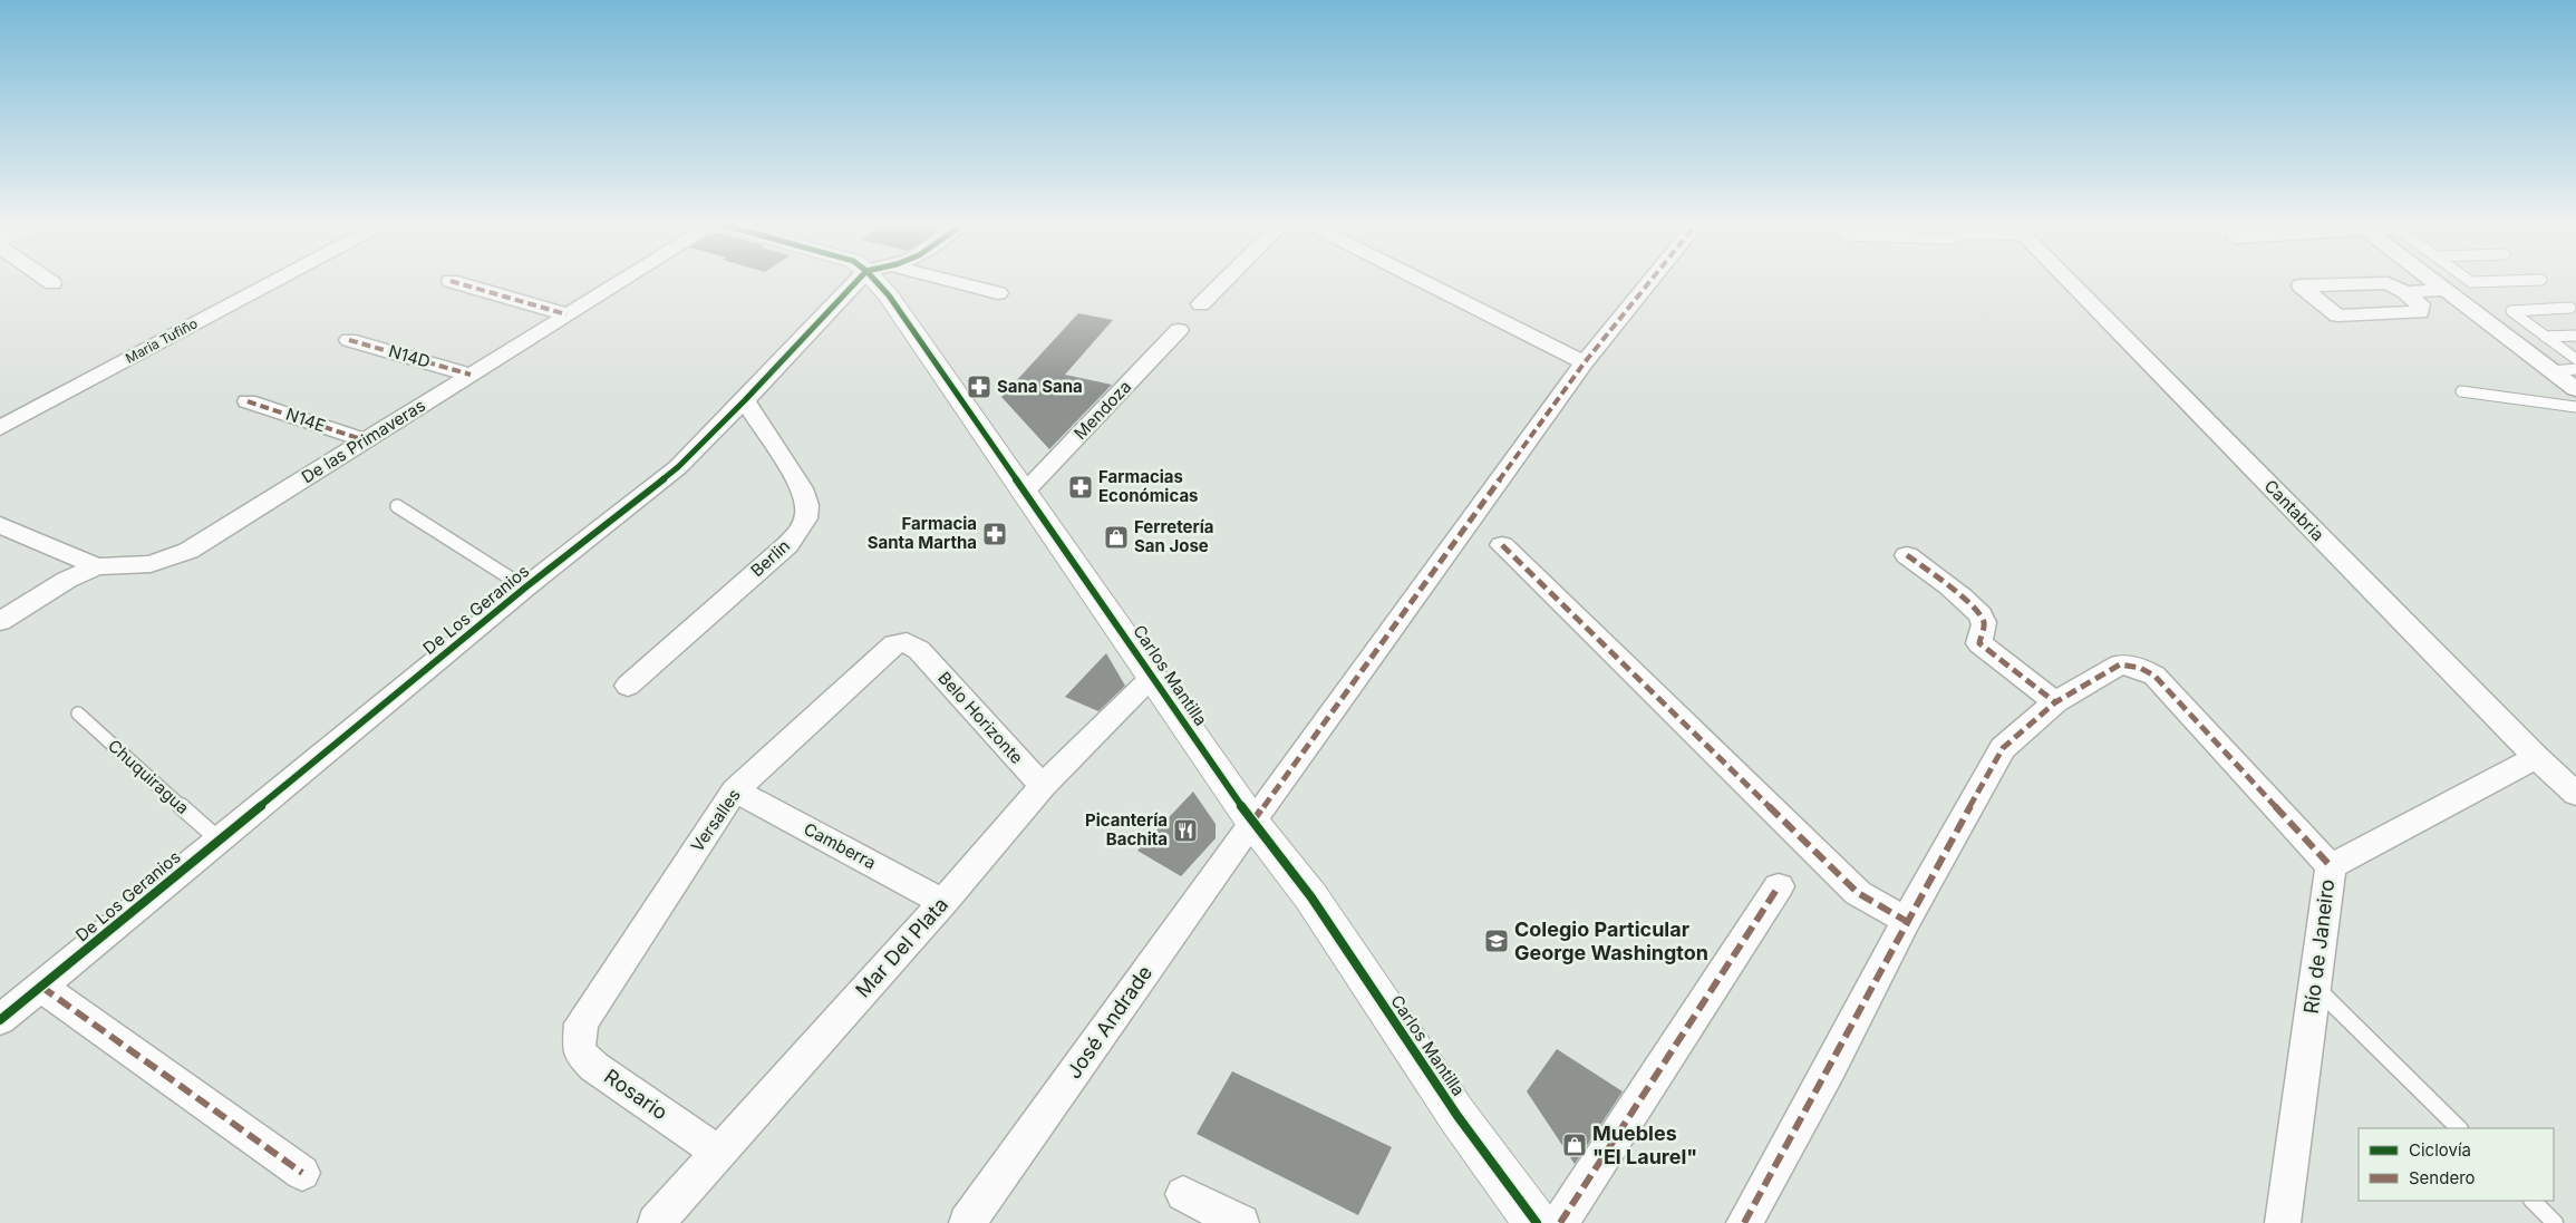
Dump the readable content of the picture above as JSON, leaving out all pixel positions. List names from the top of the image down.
{
  "streets": {
    "street": [
      "Maria Tufiño",
      "N14D",
      "Mendoza",
      "N14E",
      "De las Primaveras",
      "Cantabria",
      "Berlin",
      "De Los Geranios",
      "Carlos Mantilla",
      "Belo Horizonte",
      "Versalles",
      "Camberra",
      "Río de Janeiro",
      "Mar Del Plata",
      "José Andrade",
      "Rosario"
    ],
    "lane": ["Chuquiragua"]
  },
  "crossings": [
    ["N14D", "De las Primaveras"],
    ["Mendoza", "Carlos Mantilla"],
    ["N14E", "De las Primaveras"],
    ["Cantabria", "Río de Janeiro"],
    ["Berlin", "De Los Geranios"],
    ["De Los Geranios", "Chuquiragua"],
    ["Carlos Mantilla", "Mar Del Plata"],
    ["Carlos Mantilla", "José Andrade"],
    ["Belo Horizonte", "Versalles"],
    ["Belo Horizonte", "Mar Del Plata"],
    ["Versalles", "Camberra"],
    ["Versalles", "Rosario"],
    ["Camberra", "Mar Del Plata"],
    ["Mar Del Plata", "Rosario"]
  ],
  "places": {
    "pharmacy": ["Sana Sana", "Farmacias Económicas", "Farmacia Santa Martha"],
    "shop": ["Ferretería San Jose", "Muebles \"El Laurel\""],
    "restaurant": ["Picantería Bachita"],
    "school or university": ["Colegio Particular George Washington"]
  },
  "legend": ["Ciclovía", "Sendero"]
}
